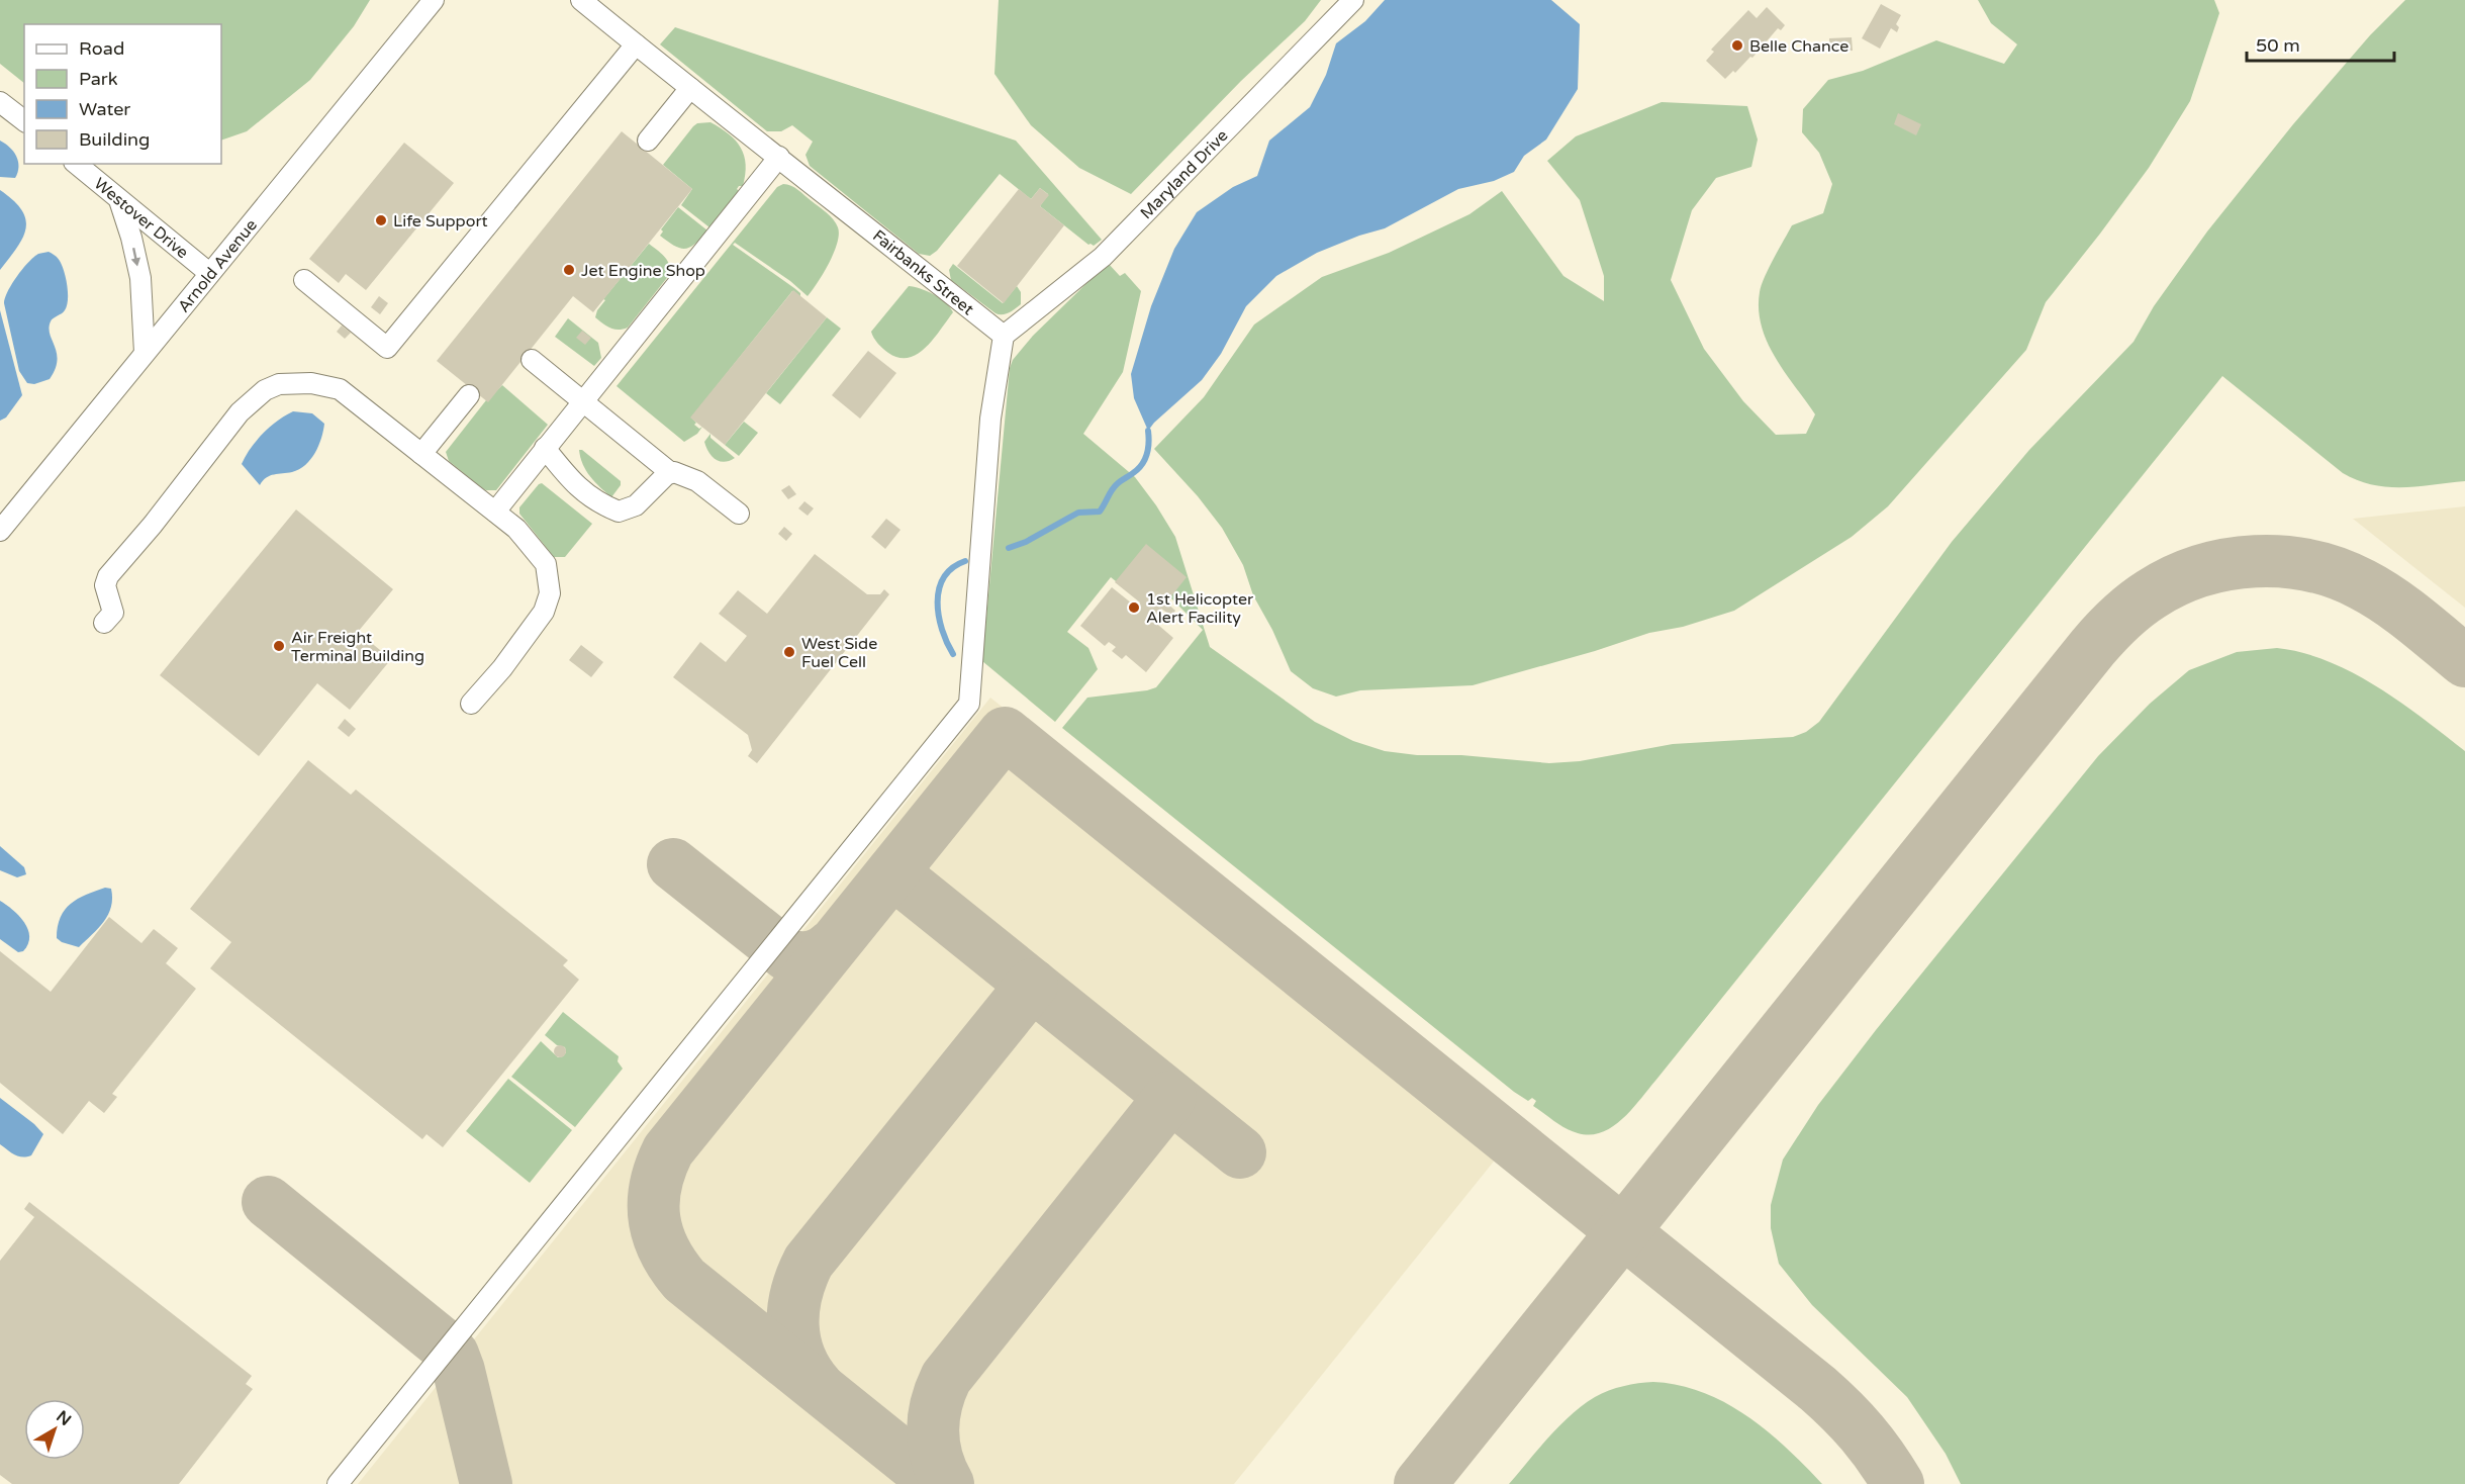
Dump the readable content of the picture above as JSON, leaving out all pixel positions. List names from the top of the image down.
{
  "streets": {
    "street": [
      "Maryland Drive",
      "Westover Drive",
      "Arnold Avenue",
      "Fairbanks Street"
    ]
  },
  "crossings": [
    ["Maryland Drive", "Fairbanks Street"],
    ["Westover Drive", "Arnold Avenue"]
  ],
  "places": [
    "Belle Chance",
    "Life Support",
    "Jet Engine Shop",
    "1st Helicopter Alert Facility",
    "Air Freight Terminal Building",
    "West Side Fuel Cell"
  ],
  "legend": [
    "Road",
    "Park",
    "Water",
    "Building"
  ],
  "scale_bar": "50 m",
  "north": "top right"
}
